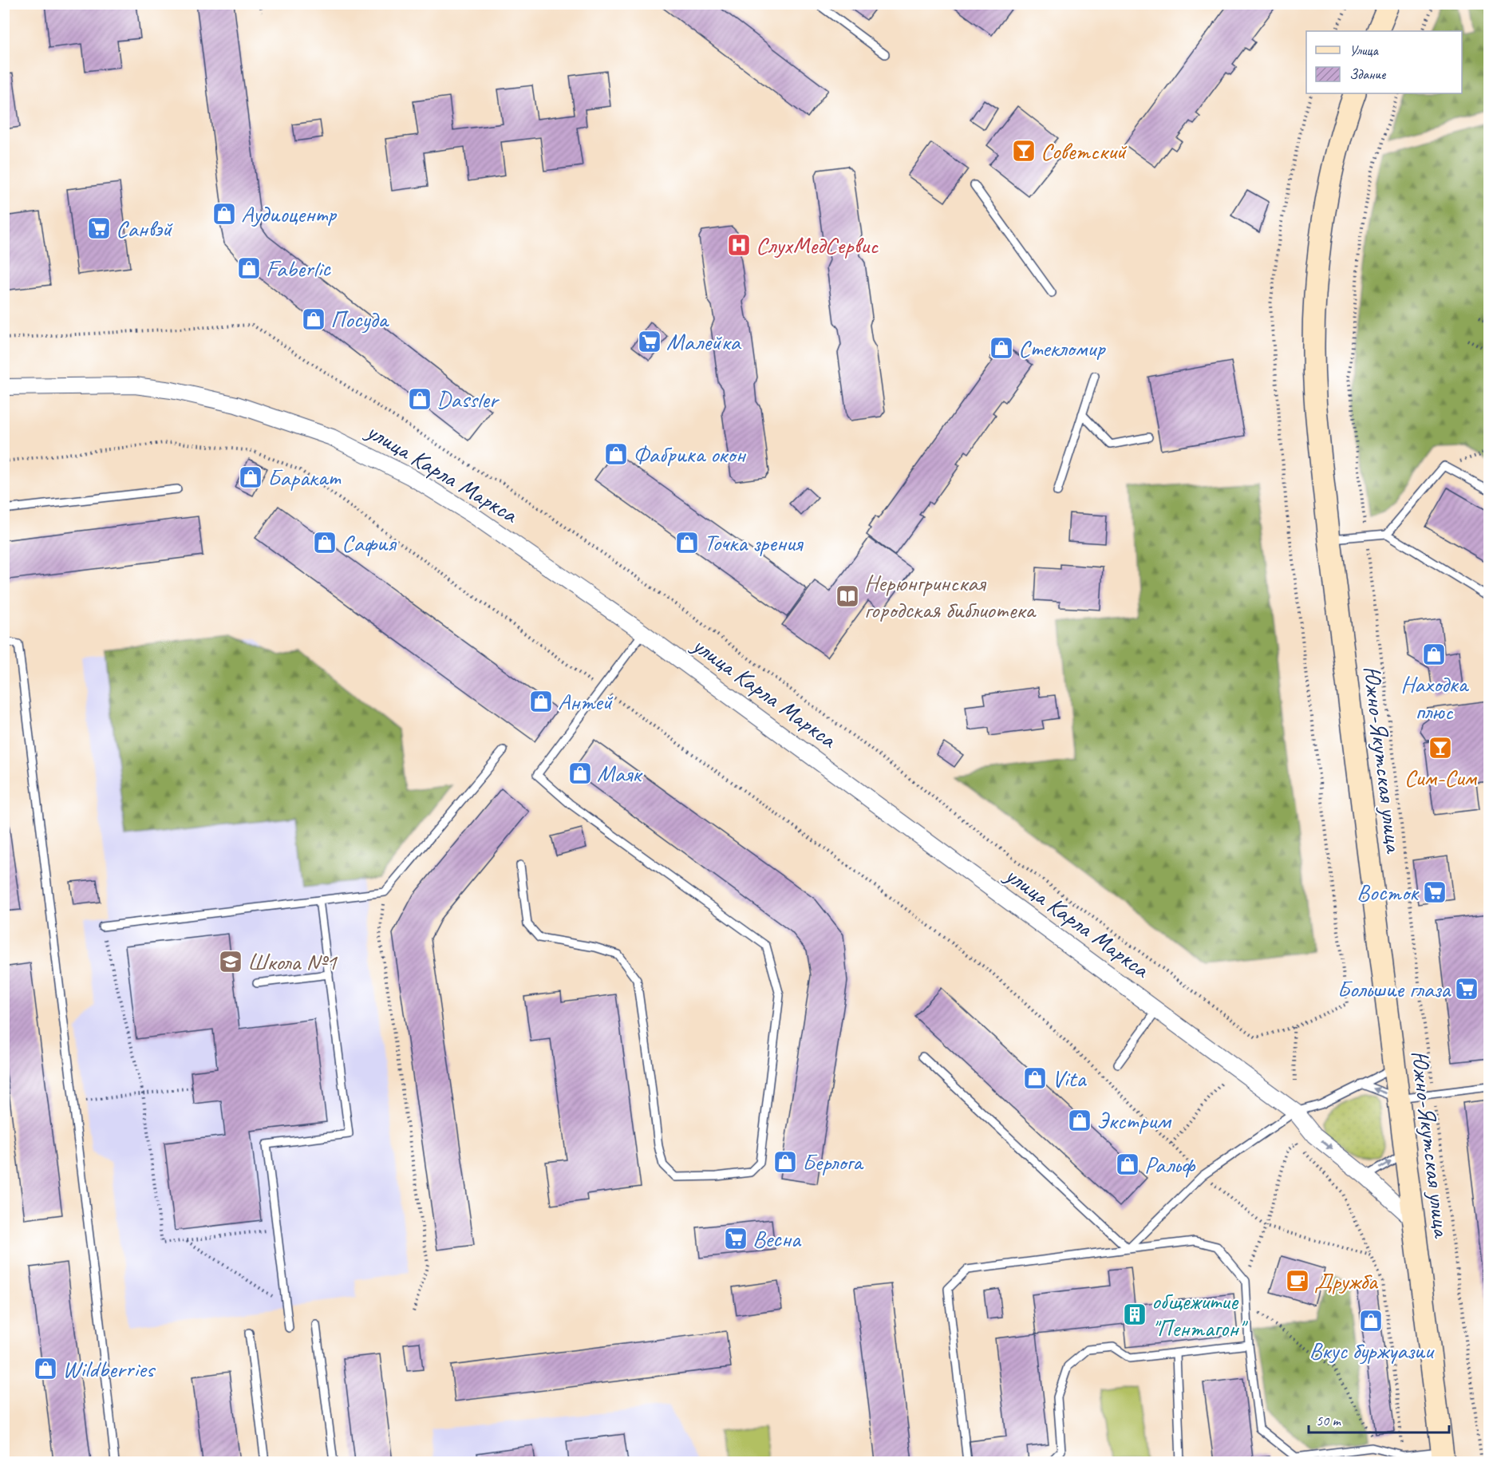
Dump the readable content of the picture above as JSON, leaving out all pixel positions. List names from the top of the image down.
{
  "streets": {
    "street": ["улица Карла Маркса", "Южно-Якутская улица"]
  },
  "crossings": [
    ["улица Карла Маркса", "Южно-Якутская улица"]
  ],
  "places": {
    "bar": ["Советский", "Сим-Сим"],
    "shop": [
      "Аудиоцентр",
      "Faberlic",
      "Посуда",
      "Стекломир",
      "Dassler",
      "Фабрика окон",
      "Баракат",
      "Сафия",
      "Точка зрения",
      "Находка плюс",
      "Антей",
      "Маяк",
      "Vita",
      "Экстрим",
      "Берлога",
      "Ральф",
      "Вкус буржуазии",
      "Wildberries"
    ],
    "supermarket": [
      "Санвэй",
      "Малейка",
      "Восток",
      "Большие глаза",
      "Весна"
    ],
    "hospital": ["СлухМедСервис"],
    "library": ["Нерюнгринская городская библиотека"],
    "school or university": ["Школа №1"],
    "cafe": ["Дружба"],
    "building": ["общежитие \"Пентагон\""]
  },
  "legend": ["Улица", "Здание"],
  "scale_bar": "50 m"
}
